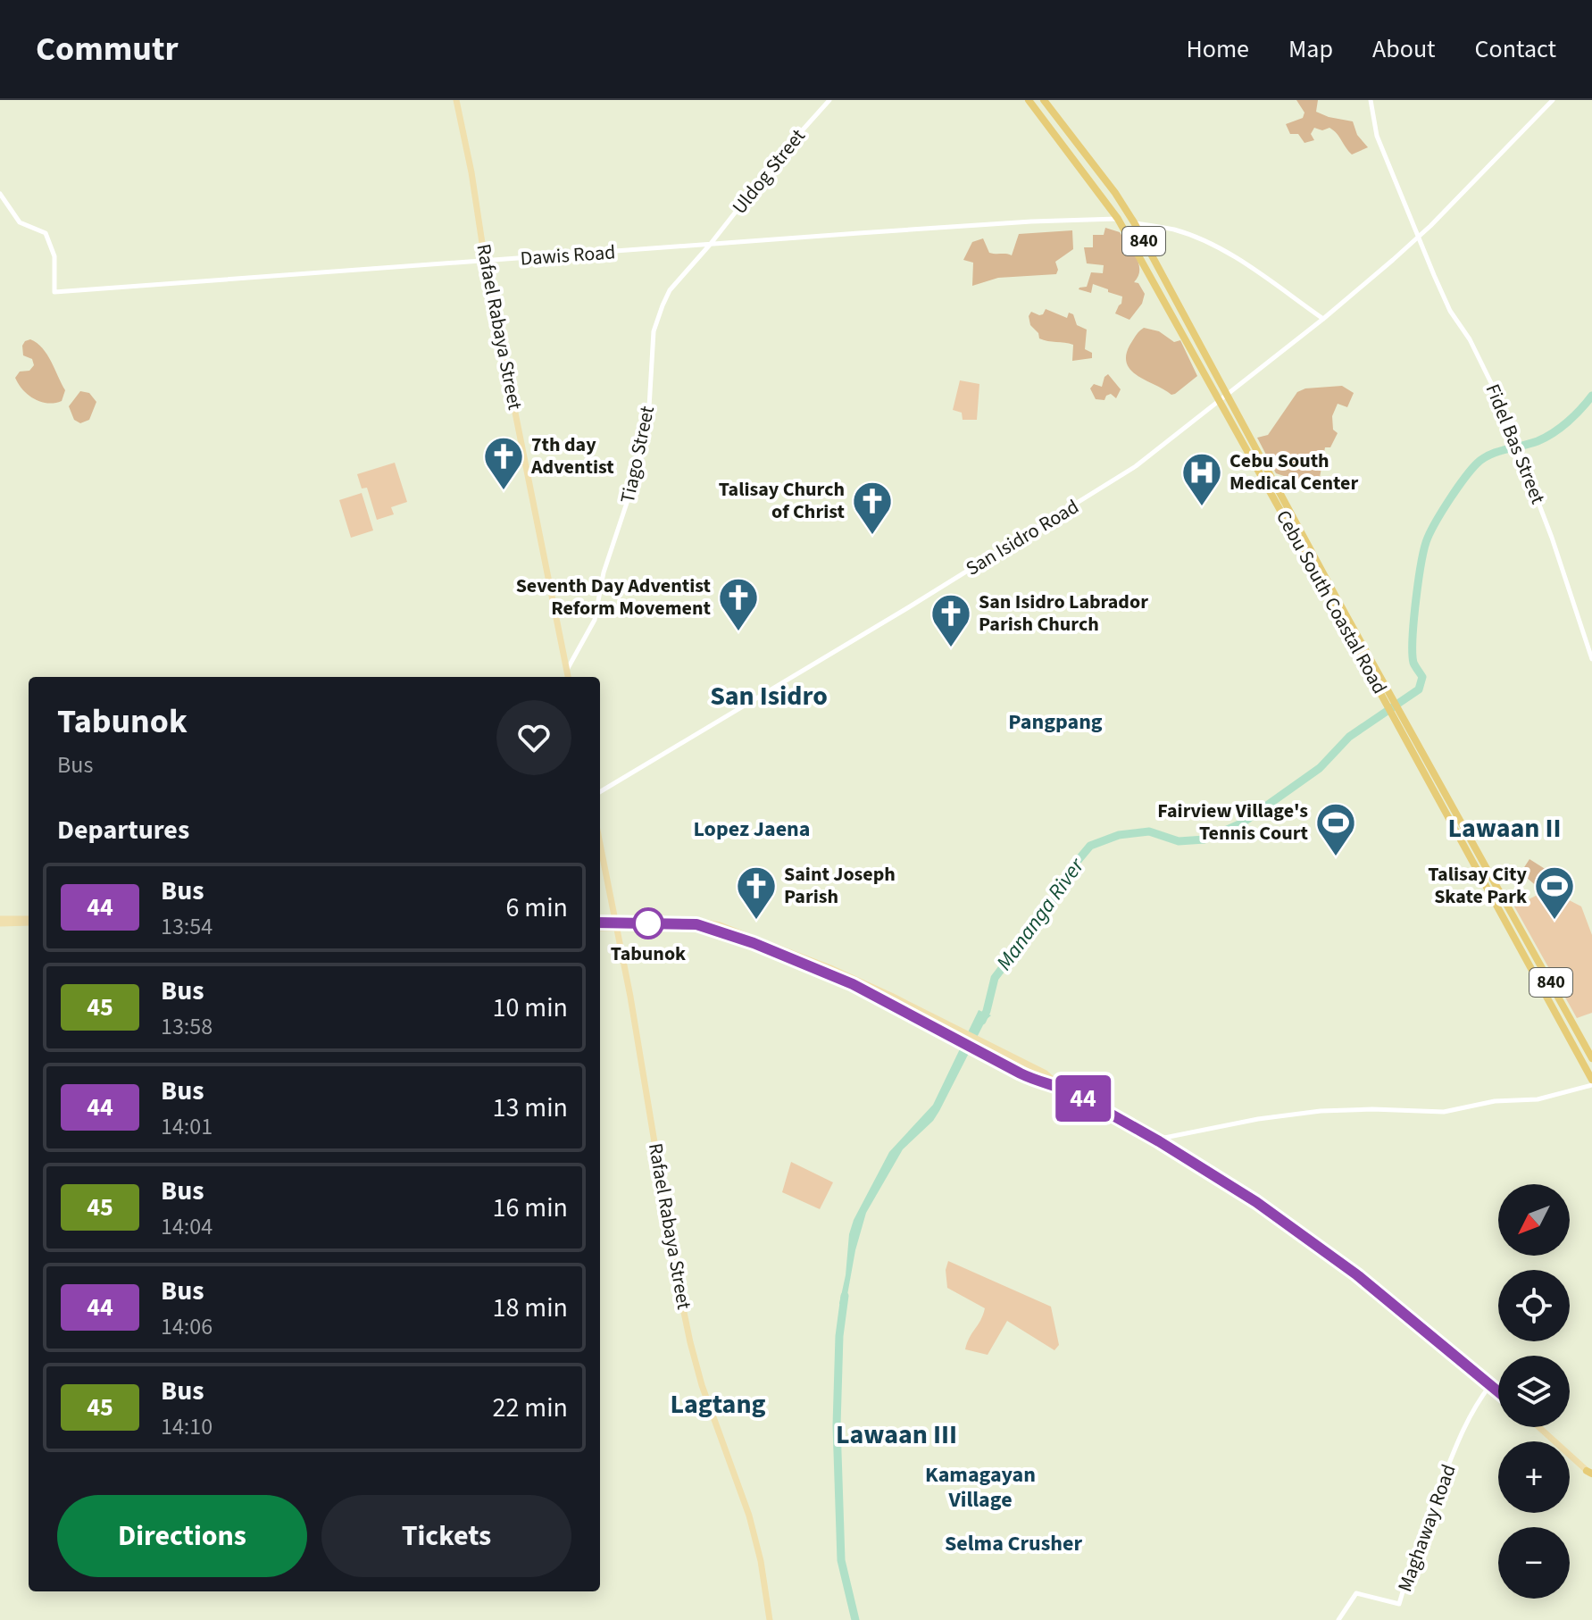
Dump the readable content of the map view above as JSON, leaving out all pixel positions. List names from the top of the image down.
{
  "streets": {
    "highway": ["840", "Cebu South Coastal Road"],
    "main road": ["Rafael Rabaya Street"],
    "street": [
      "Uldog Street",
      "Dawis Road",
      "Fidel Bas Street",
      "Tiago Street",
      "San Isidro Road",
      "Maghaway Road"
    ]
  },
  "crossings": [
    ["Uldog Street", "Dawis Road"],
    ["Uldog Street", "Tiago Street"],
    ["Dawis Road", "Rafael Rabaya Street"],
    ["Dawis Road", "Tiago Street"],
    ["Dawis Road", "Cebu South Coastal Road"],
    ["Rafael Rabaya Street", "Tiago Street"],
    ["Fidel Bas Street", "San Isidro Road"],
    ["San Isidro Road", "Cebu South Coastal Road"]
  ],
  "districts": [
    "San Isidro",
    "Pangpang",
    "Lawaan II",
    "Lopez Jaena",
    "Lagtang",
    "Lawaan III",
    "Kamagayan Village",
    "Selma Crusher"
  ],
  "water": ["Mananga River"],
  "places": {
    "church": [
      "7th day Adventist",
      "Talisay Church of Christ",
      "Seventh Day Adventist Reform Movement",
      "San Isidro Labrador Parish Church",
      "Saint Joseph Parish"
    ],
    "hospital": ["Cebu South Medical Center"],
    "sports": ["Fairview Village's Tennis Court", "Talisay City Skate Park"],
    "other": ["Tabunok"]
  },
  "lines": ["bus line 44"],
  "north": "bottom left",
  "page": {
    "header": "Commutr",
    "nav": [
      "Home",
      "Map",
      "About",
      "Contact"
    ],
    "on_map": "44",
    "heading": [
      ["Tabunok", "Bus"],
      "Departures"
    ],
    "list": [
      {
        "mark": "44",
        "name": "Bus",
        "note": "13:54",
        "value": "6 min"
      },
      {
        "mark": "45",
        "name": "Bus",
        "note": "13:58",
        "value": "10 min"
      },
      {
        "mark": "44",
        "name": "Bus",
        "note": "14:01",
        "value": "13 min"
      },
      {
        "mark": "45",
        "name": "Bus",
        "note": "14:04",
        "value": "16 min"
      },
      {
        "mark": "44",
        "name": "Bus",
        "note": "14:06",
        "value": "18 min"
      },
      {
        "mark": "45",
        "name": "Bus",
        "note": "14:10",
        "value": "22 min"
      }
    ],
    "map_buttons": ["+", "−"],
    "buttons": ["Directions", "Tickets"]
  }
}
